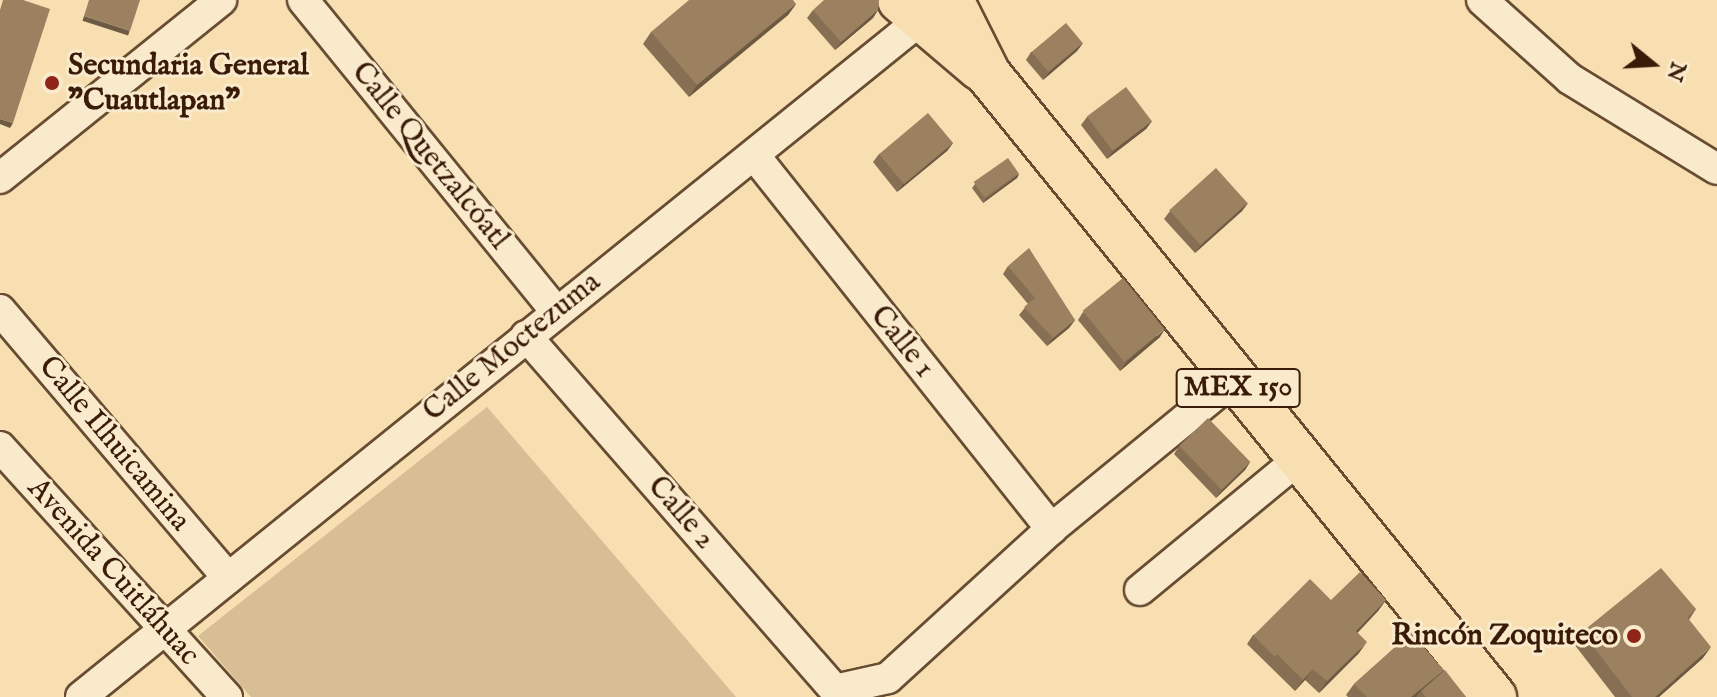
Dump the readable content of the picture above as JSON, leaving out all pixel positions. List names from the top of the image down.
{
  "streets": {
    "main road": ["MEX 150"],
    "street": [
      "Calle Quetzalcóatl",
      "Calle 1",
      "Calle Moctezuma",
      "Calle Ilhuicamina",
      "Calle 2",
      "Avenida Cuitláhuac"
    ]
  },
  "crossings": [
    ["Calle Quetzalcóatl", "Calle Moctezuma"],
    ["Calle 1", "Calle Moctezuma"],
    ["Calle Moctezuma", "MEX 150"],
    ["Calle Moctezuma", "Calle Ilhuicamina"],
    ["Calle Moctezuma", "Calle 2"],
    ["Calle Moctezuma", "Avenida Cuitláhuac"]
  ],
  "places": ["Secundaria General \"Cuautlapan\"", "Rincón Zoquiteco"],
  "north": "right"
}
